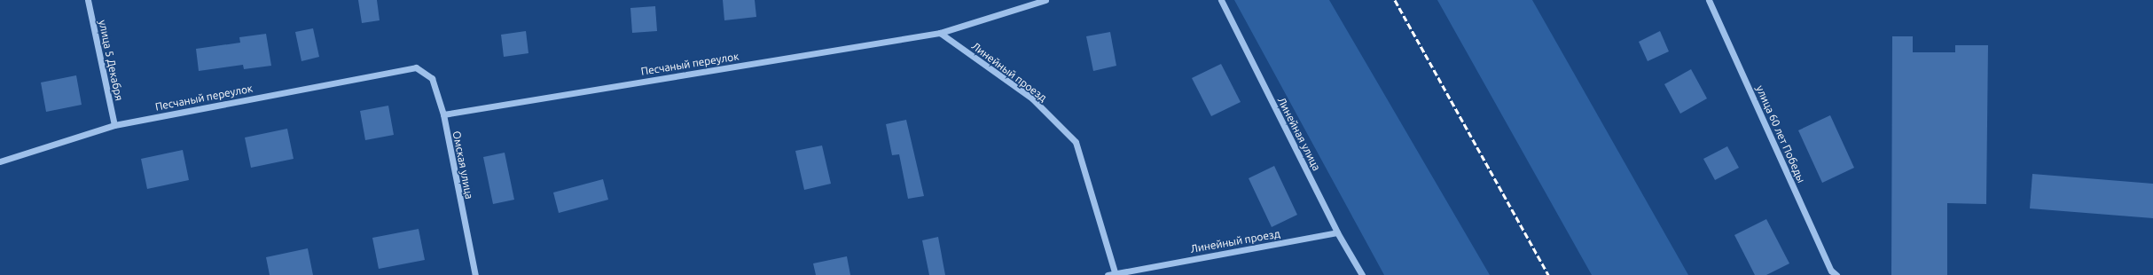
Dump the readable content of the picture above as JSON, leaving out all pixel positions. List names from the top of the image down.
{
  "streets": {
    "street": [
      "улица 5 Декабря",
      "Песчаный переулок",
      "Линейный проезд",
      "Линейная улица",
      "улица 60 лет Победы",
      "Омская улица"
    ]
  },
  "crossings": [
    ["улица 5 Декабря", "Песчаный переулок"],
    ["Песчаный переулок", "Линейный проезд"],
    ["Песчаный переулок", "Омская улица"],
    ["Линейный проезд", "Линейная улица"]
  ]
}
